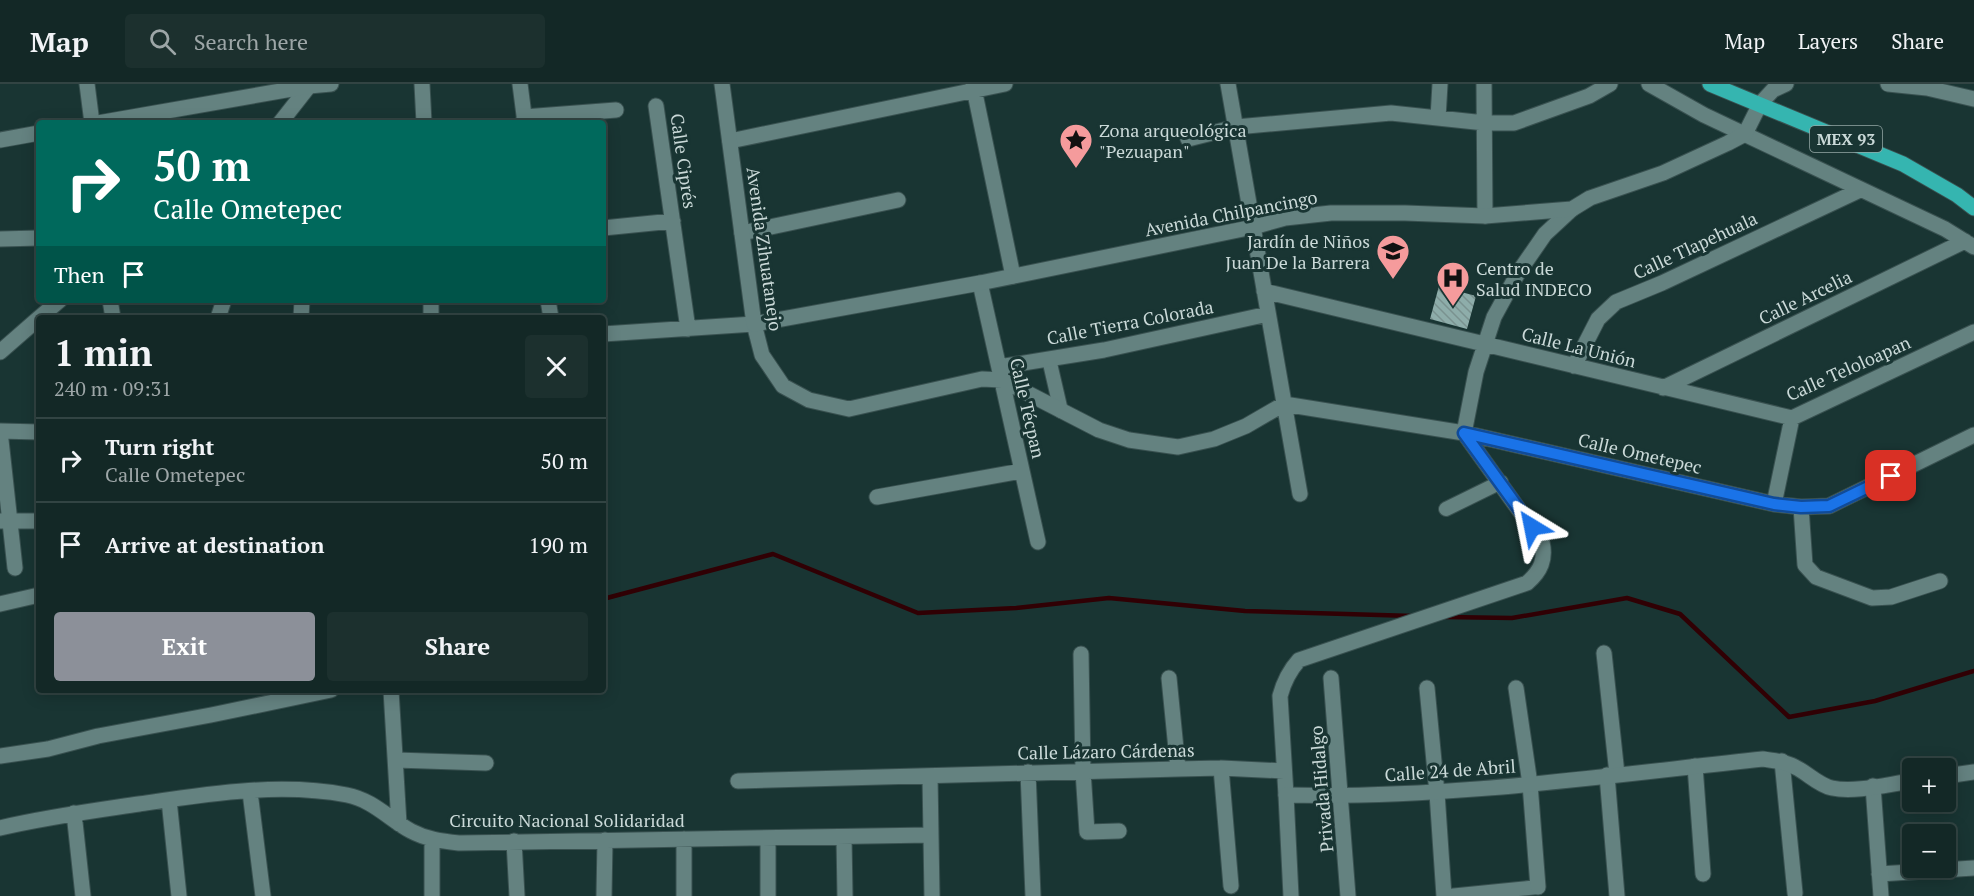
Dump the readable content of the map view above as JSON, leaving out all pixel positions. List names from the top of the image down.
{
  "streets": {
    "main road": ["MEX 93"],
    "street": [
      "Calle Ciprés",
      "Avenida Chilpancingo",
      "Calle Tlapehuala",
      "Avenida Zihuatanejo",
      "Calle Arcelia",
      "Calle Tierra Colorada",
      "Calle La Unión",
      "Calle Teloloapan",
      "Calle Técpan",
      "Calle Ometepec",
      "Calle Lázaro Cárdenas",
      "Calle 24 de Abril",
      "Privada Hidalgo",
      "Circuito Nacional Solidaridad"
    ]
  },
  "crossings": [
    ["Calle Ciprés", "Avenida Chilpancingo"],
    ["Avenida Chilpancingo", "Avenida Zihuatanejo"],
    ["Avenida Chilpancingo", "Calle Técpan"],
    ["Calle Tlapehuala", "Calle La Unión"],
    ["Avenida Zihuatanejo", "Calle Tierra Colorada"],
    ["Avenida Zihuatanejo", "Calle Técpan"],
    ["Calle Arcelia", "Calle La Unión"],
    ["Calle Arcelia", "Calle Teloloapan"],
    ["Calle Tierra Colorada", "Calle Técpan"],
    ["Calle La Unión", "Calle Teloloapan"],
    ["Calle 24 de Abril", "Privada Hidalgo"]
  ],
  "places": {
    "place": ["Zona arqueológica \"Pezuapan\""],
    "school or university": ["Jardín de Niños Juan De la Barrera"],
    "hospital": ["Centro de Salud INDECO"]
  },
  "page": {
    "header": "Map",
    "search": "Search here",
    "nav": ["Map", "Layers", "Share"],
    "turn": ["50 m", "Calle Ometepec"],
    "then": "Then",
    "heading": ["1 min", "240 m · 09:31"],
    "list": [
      {
        "name": "Turn right",
        "note": "Calle Ometepec",
        "value": "50 m"
      },
      {
        "name": "Arrive at destination",
        "value": "190 m"
      }
    ],
    "buttons": ["Exit", "Share"],
    "map_buttons": ["+", "−"]
  }
}
